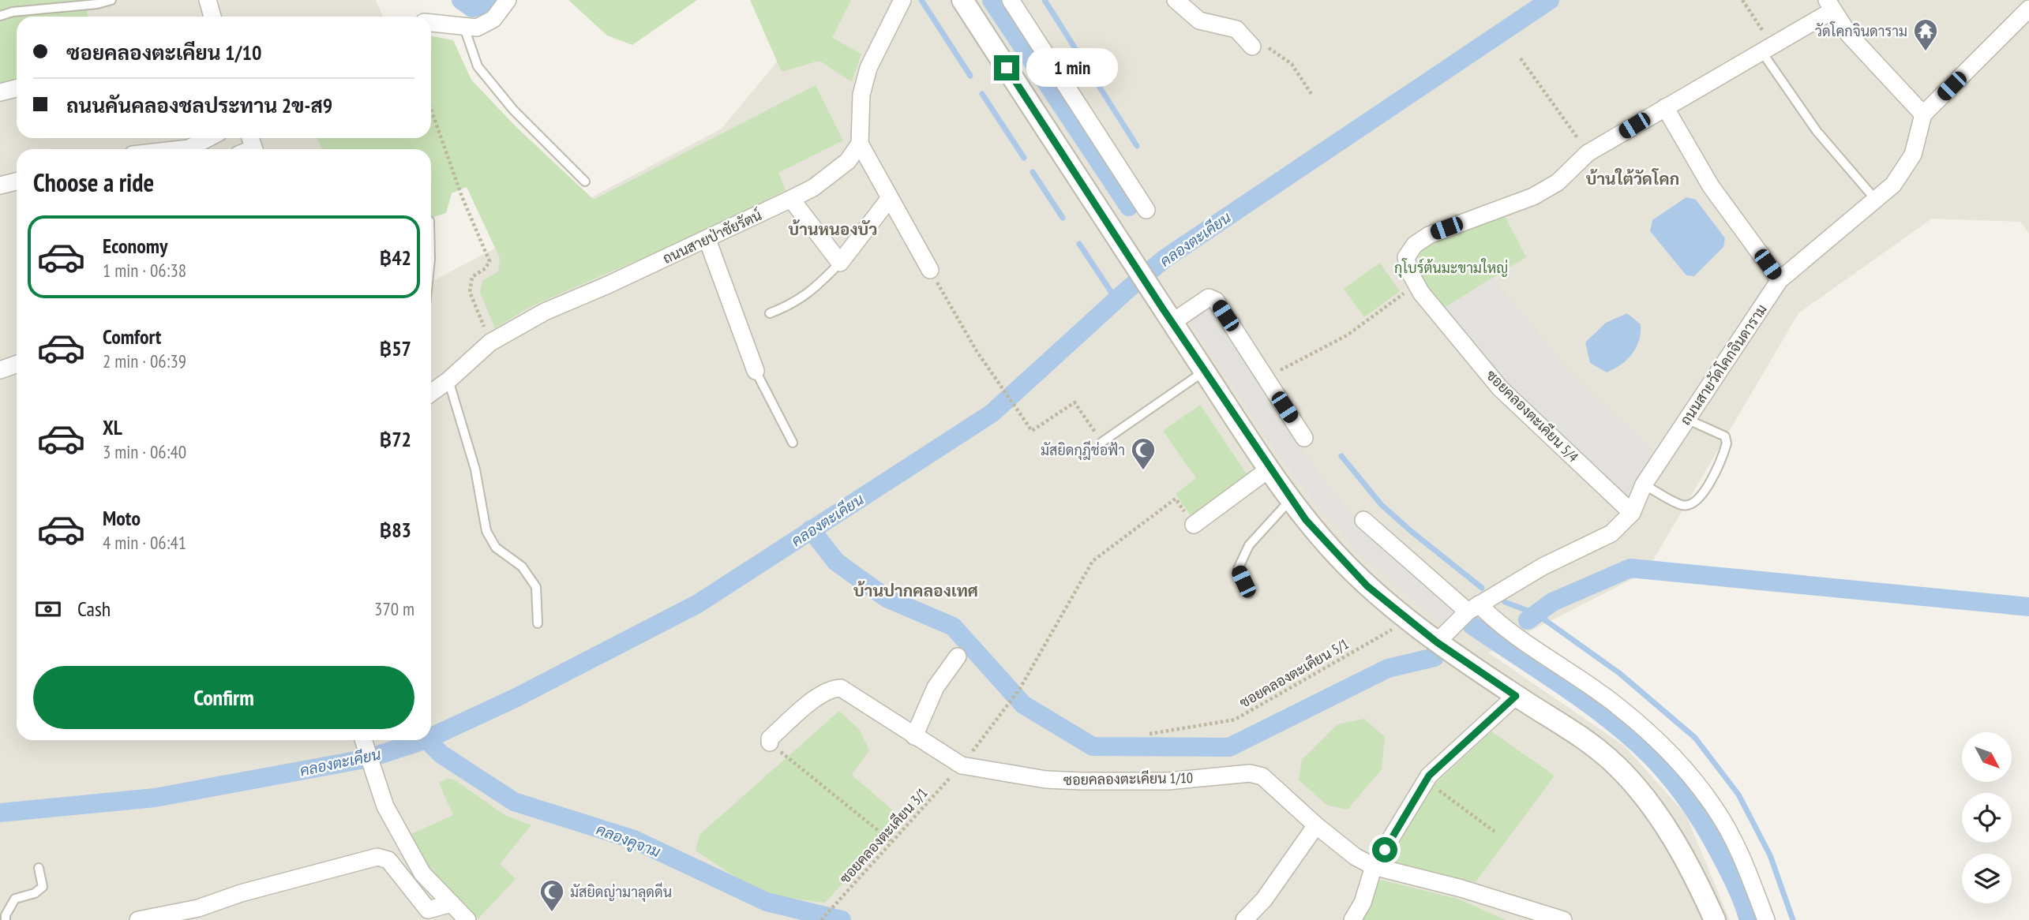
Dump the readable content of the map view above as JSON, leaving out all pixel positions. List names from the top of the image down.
{
  "streets": {
    "street": [
      "ถนนสายป่าชัยรัตน์",
      "ถนนสายวัดโคกจินดาราม",
      "ซอยคลองตะเคียน 5/4",
      "ซอยคลองตะเคียน 1/10"
    ],
    "path": ["ซอยคลองตะเคียน 5/1", "ซอยคลองตะเคียน 3/1"]
  },
  "crossings": [
    ["ถนนสายวัดโคกจินดาราม", "ซอยคลองตะเคียน 5/4"],
    ["ซอยคลองตะเคียน 1/10", "ซอยคลองตะเคียน 3/1"]
  ],
  "districts": ["บ้านใต้วัดโคก", "บ้านหนองบัว", "บ้านปากคลองเทศ"],
  "water": ["คลองตะเคียน", "คลองคูจาม"],
  "parks": ["กุโบร์ต้นมะขามใหญ่"],
  "places": {
    "temple": ["วัดโคกจินดาราม"],
    "mosque": ["มัสยิดกุฎีช่อฟ้า", "มัสยิดญ่ามาลุดดีน"]
  },
  "north": "bottom right",
  "page": {
    "banner": ["ซอยคลองตะเคียน 1/10", "ถนนคันคลองชลประทาน 2ข-ส9"],
    "bubble": "1 min",
    "heading": "Choose a ride",
    "list": [
      {
        "name": "Economy",
        "note": "1 min · 06:38",
        "value": "฿42"
      },
      {
        "name": "Comfort",
        "note": "2 min · 06:39",
        "value": "฿57"
      },
      {
        "name": "XL",
        "note": "3 min · 06:40",
        "value": "฿72"
      },
      {
        "name": "Moto",
        "note": "4 min · 06:41",
        "value": "฿83"
      }
    ],
    "pay": ["Cash", "370 m"],
    "buttons": "Confirm"
  }
}
